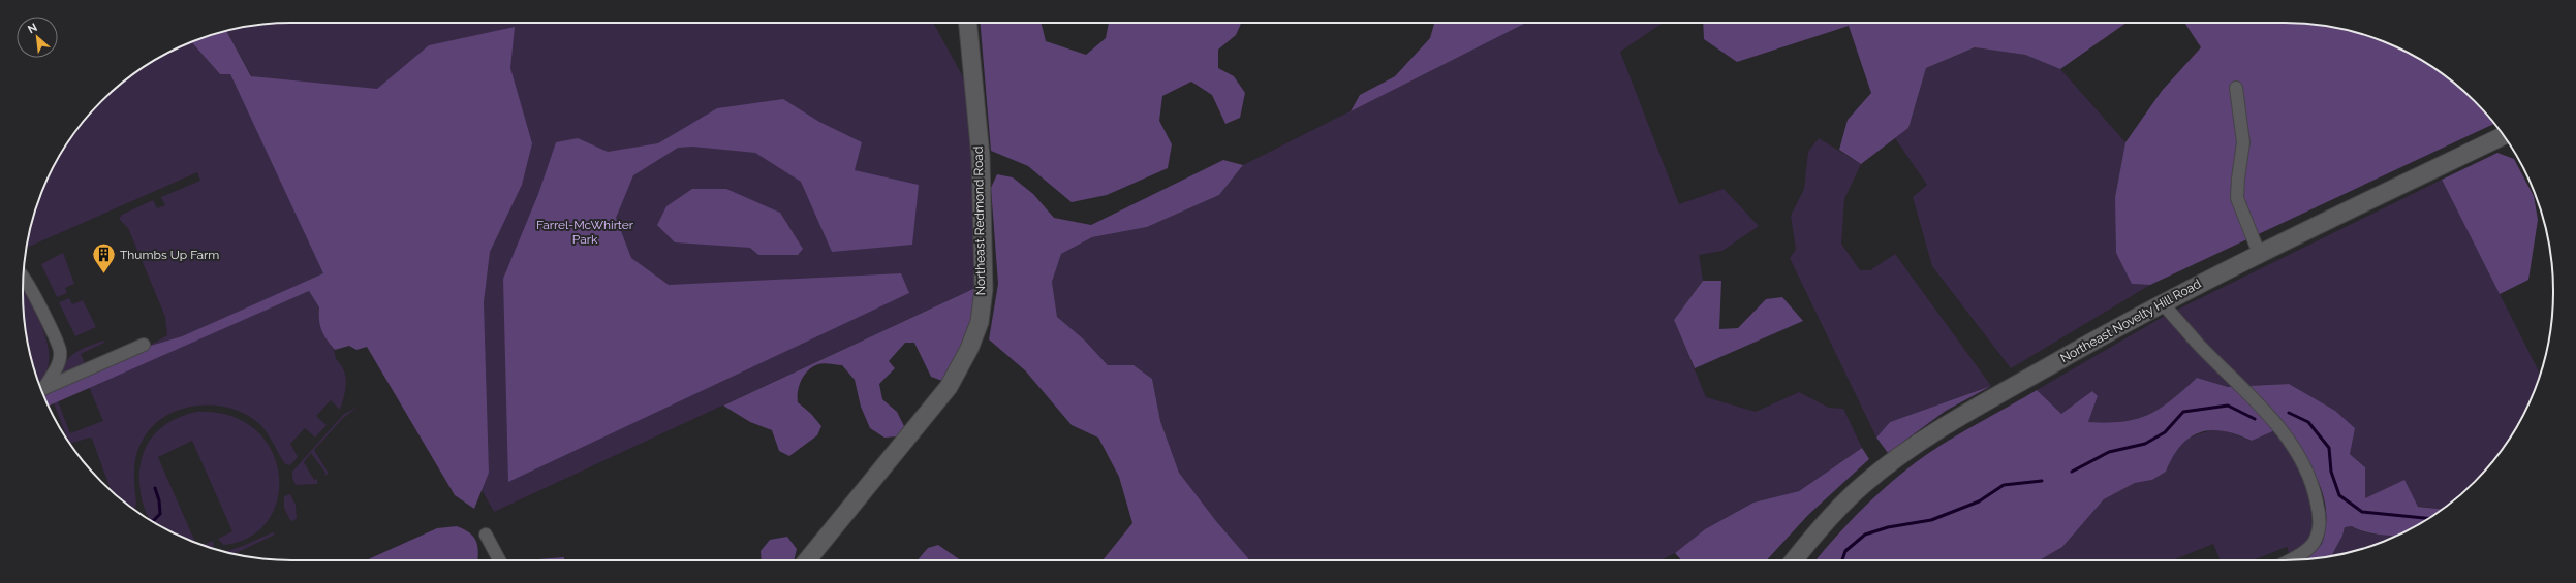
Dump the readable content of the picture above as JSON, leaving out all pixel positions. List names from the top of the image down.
{
  "streets": {
    "main road": ["Northeast Redmond Road", "Northeast Novelty Hill Road"]
  },
  "parks": ["Farrel-McWhirter Park"],
  "places": {
    "building": ["Thumbs Up Farm"]
  },
  "north": "top left"
}
